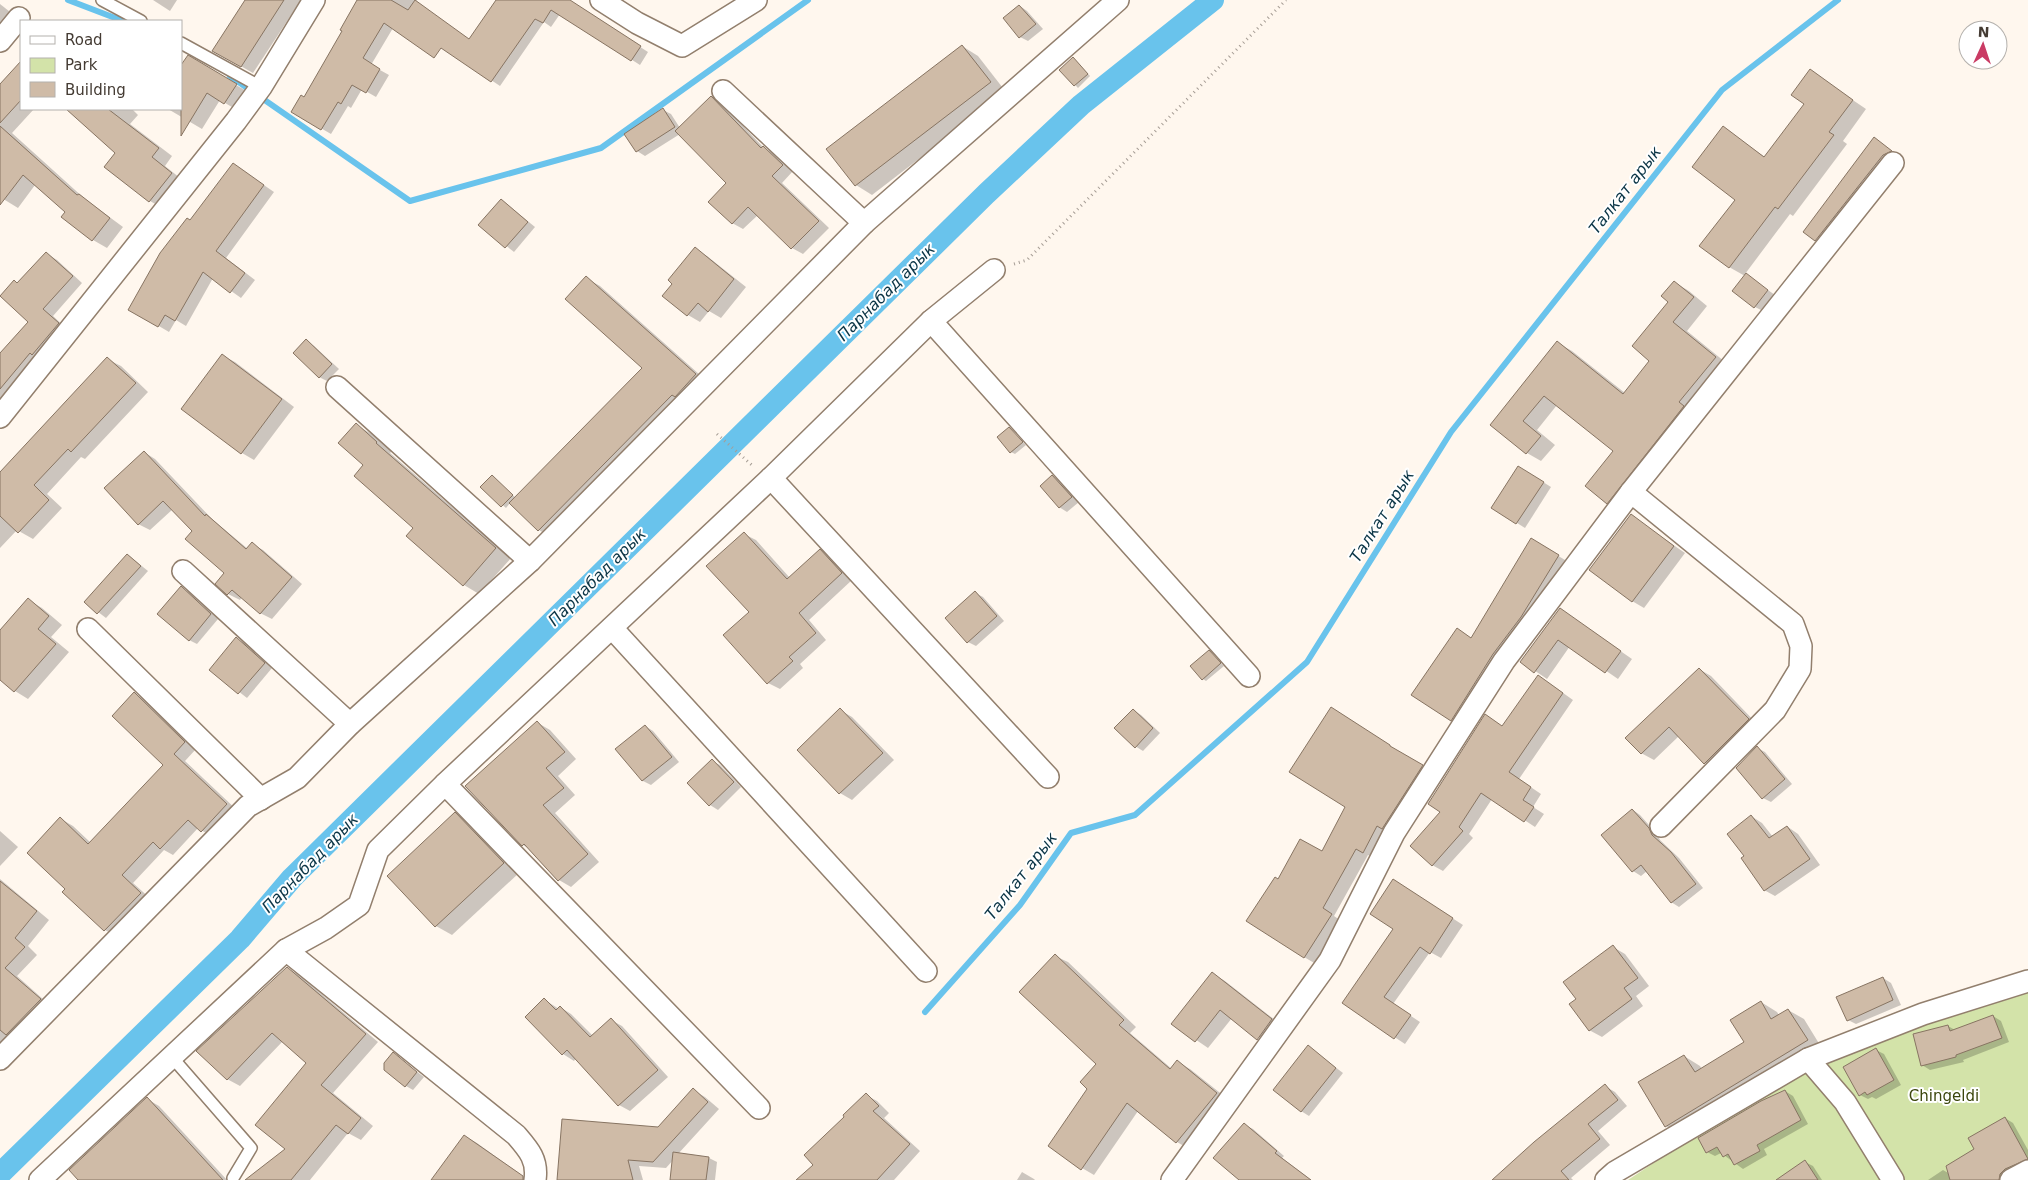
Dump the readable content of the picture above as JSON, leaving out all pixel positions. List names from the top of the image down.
{
  "water": ["Талкат арык", "Парнабад арык"],
  "parks": ["Chingeldi"],
  "legend": ["Road", "Park", "Building"],
  "north": "top"
}
